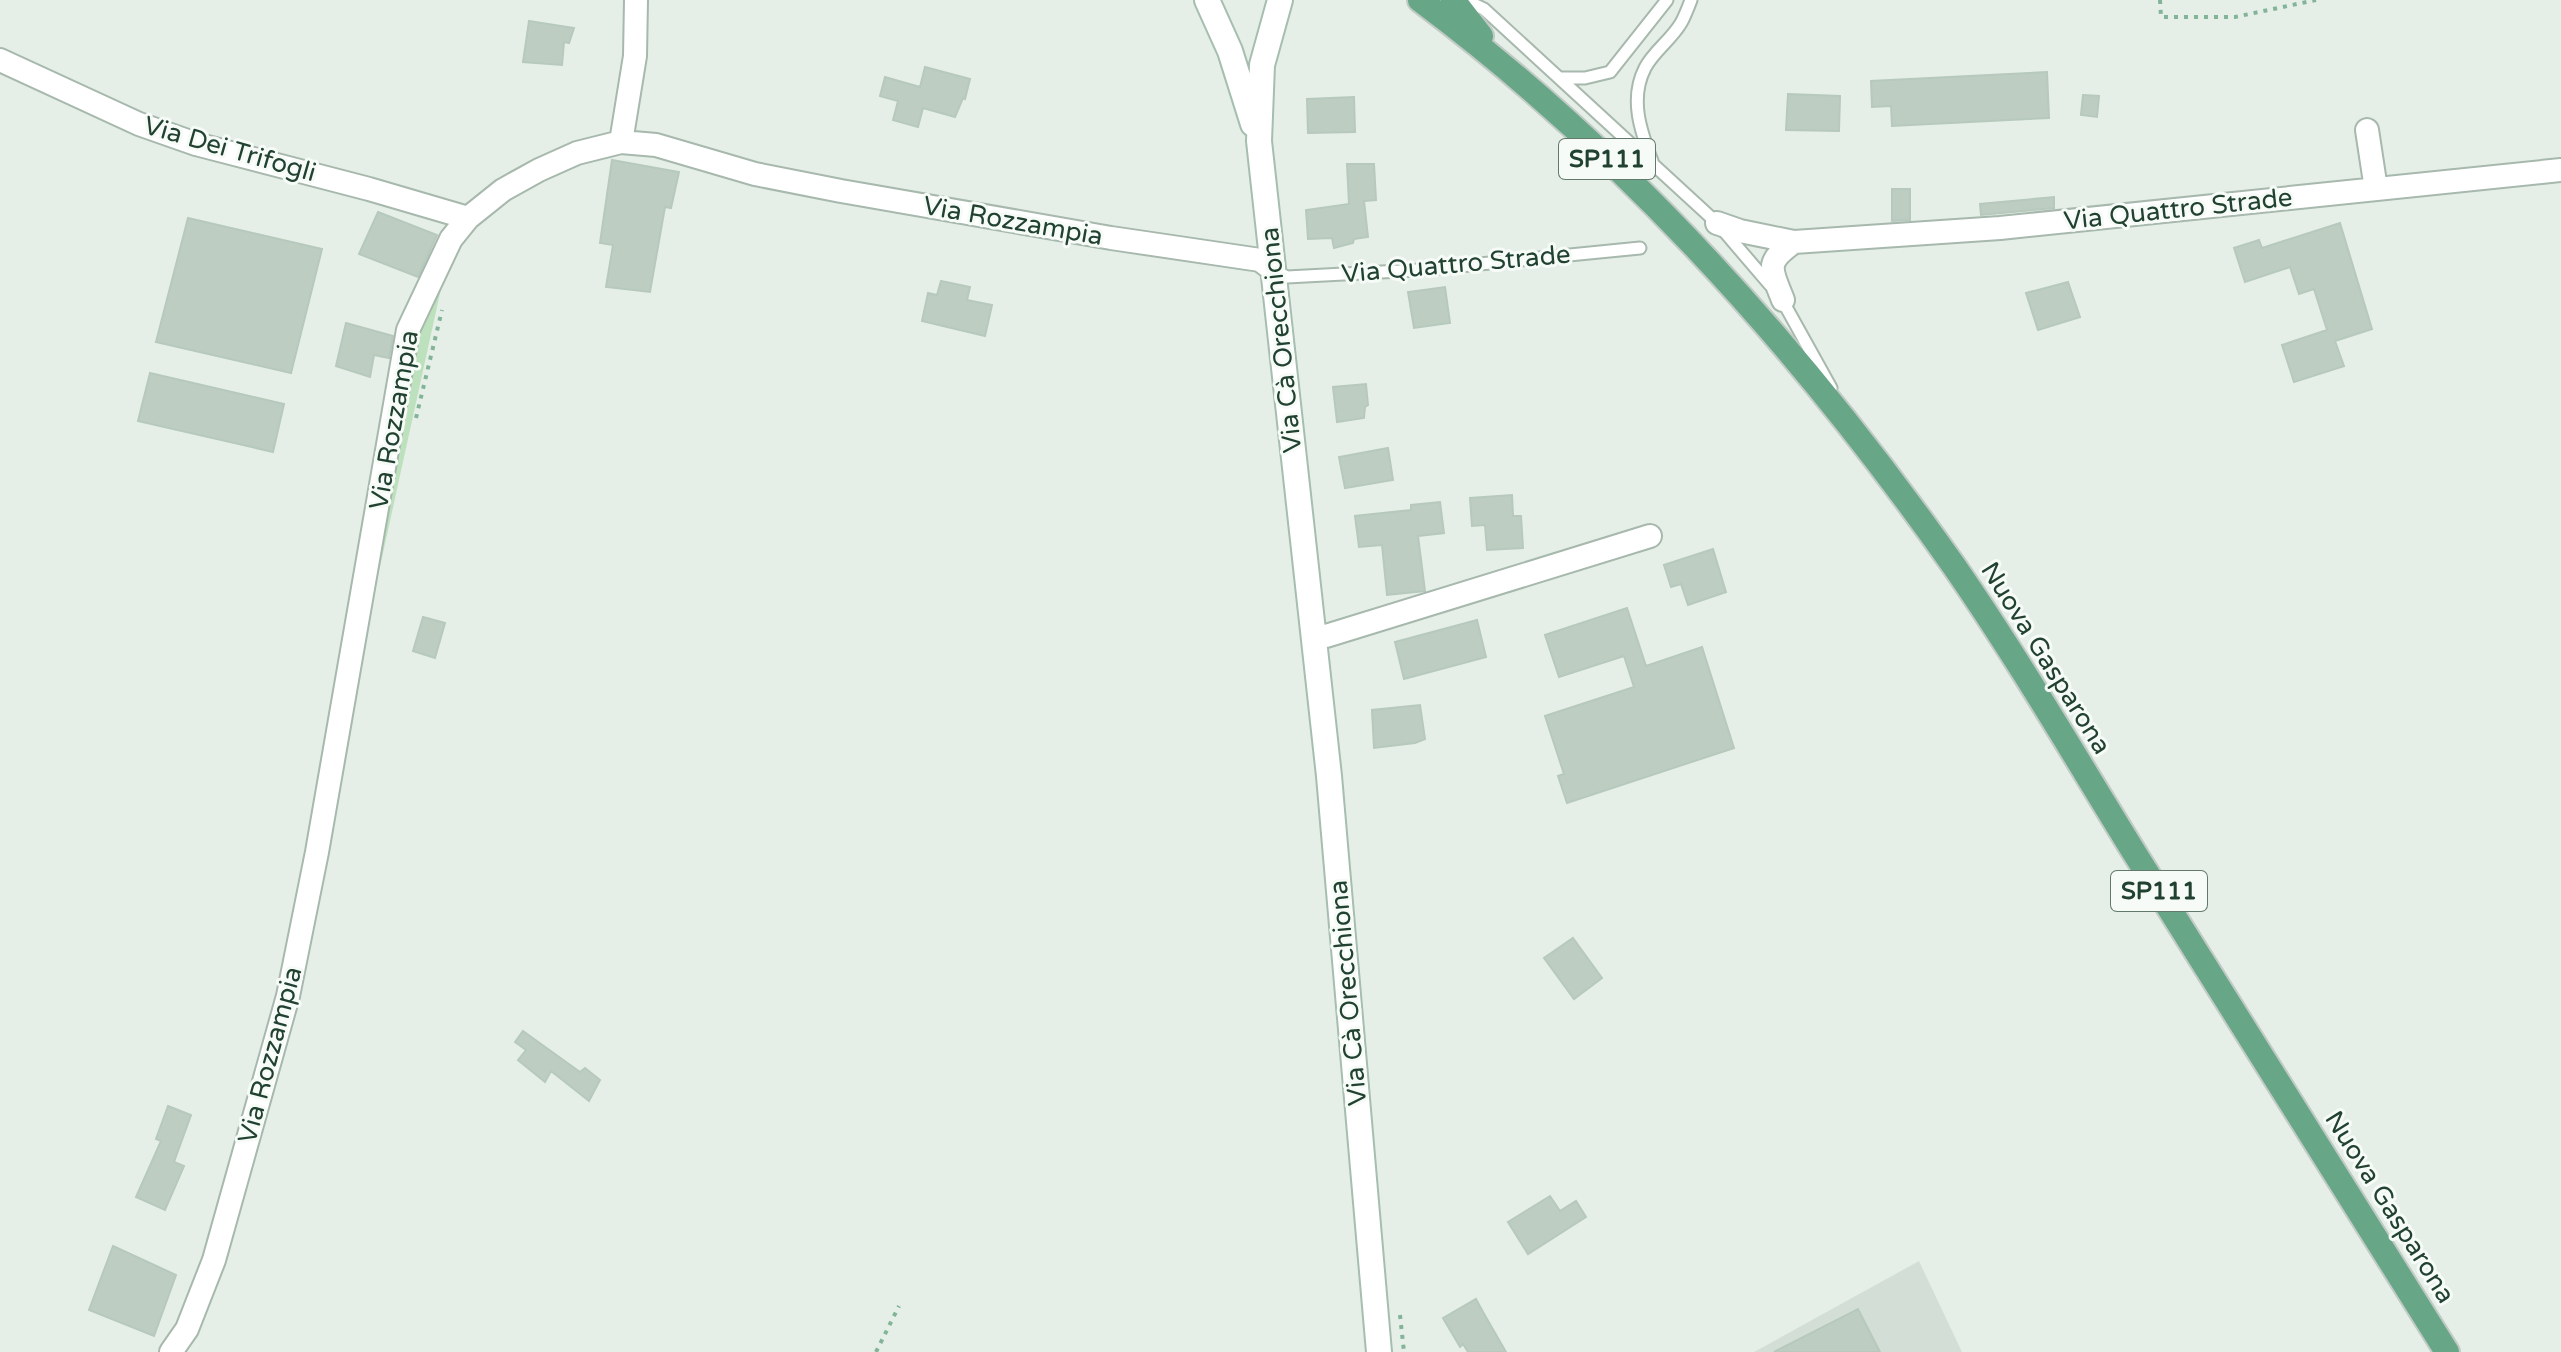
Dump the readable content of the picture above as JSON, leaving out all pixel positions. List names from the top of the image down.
{
  "streets": {
    "main road": ["SP111", "Via Cà Orecchiona", "Nuova Gasparona"],
    "street": ["Via Dei Trifogli", "Via Quattro Strade", "Via Rozzampia"]
  },
  "crossings": [
    ["Via Dei Trifogli", "Via Rozzampia"],
    ["Via Quattro Strade", "Via Rozzampia"],
    ["Via Quattro Strade", "Via Cà Orecchiona"],
    ["Via Rozzampia", "Via Cà Orecchiona"]
  ]
}
